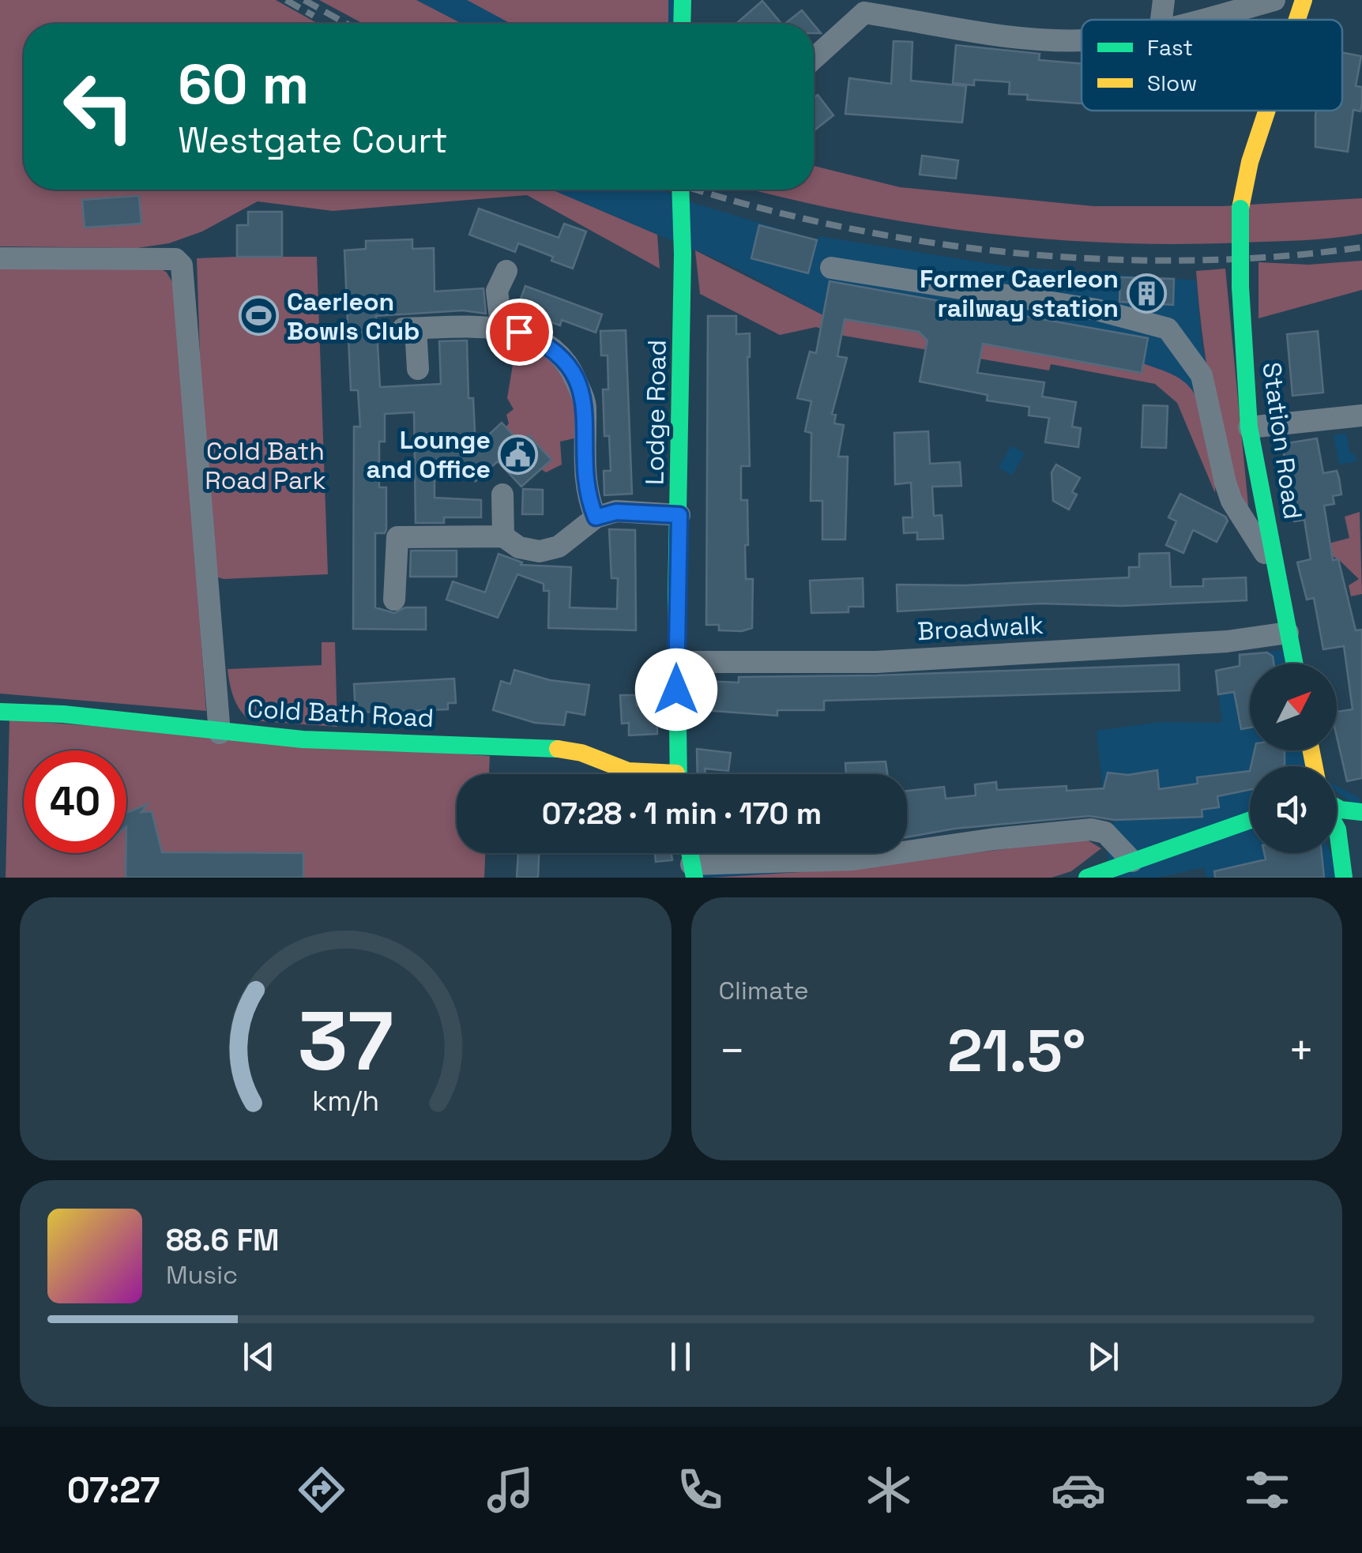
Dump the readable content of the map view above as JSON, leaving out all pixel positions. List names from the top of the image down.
{
  "streets": {
    "street": [
      "Lodge Road",
      "Station Road",
      "Broadwalk",
      "Cold Bath Road"
    ]
  },
  "crossings": [
    ["Lodge Road", "Broadwalk"],
    ["Station Road", "Broadwalk"]
  ],
  "parks": ["Cold Bath Road Park"],
  "places": {
    "building": ["Former Caerleon railway station"],
    "sports": ["Caerleon Bowls Club"],
    "public building": ["Lounge and Office"]
  },
  "legend": ["Fast", "Slow"],
  "north": "top right",
  "page": {
    "turn": ["60 m", "Westgate Court"],
    "limit": "40",
    "trip": "07:28 · 1 min · 170 m",
    "tile": "Climate",
    "heat": ["−", "21.5°", "+"],
    "song": ["88.6 FM", "Music"],
    "tabs": "07:27",
    "gauge": ["37", "km/h"]
  }
}
